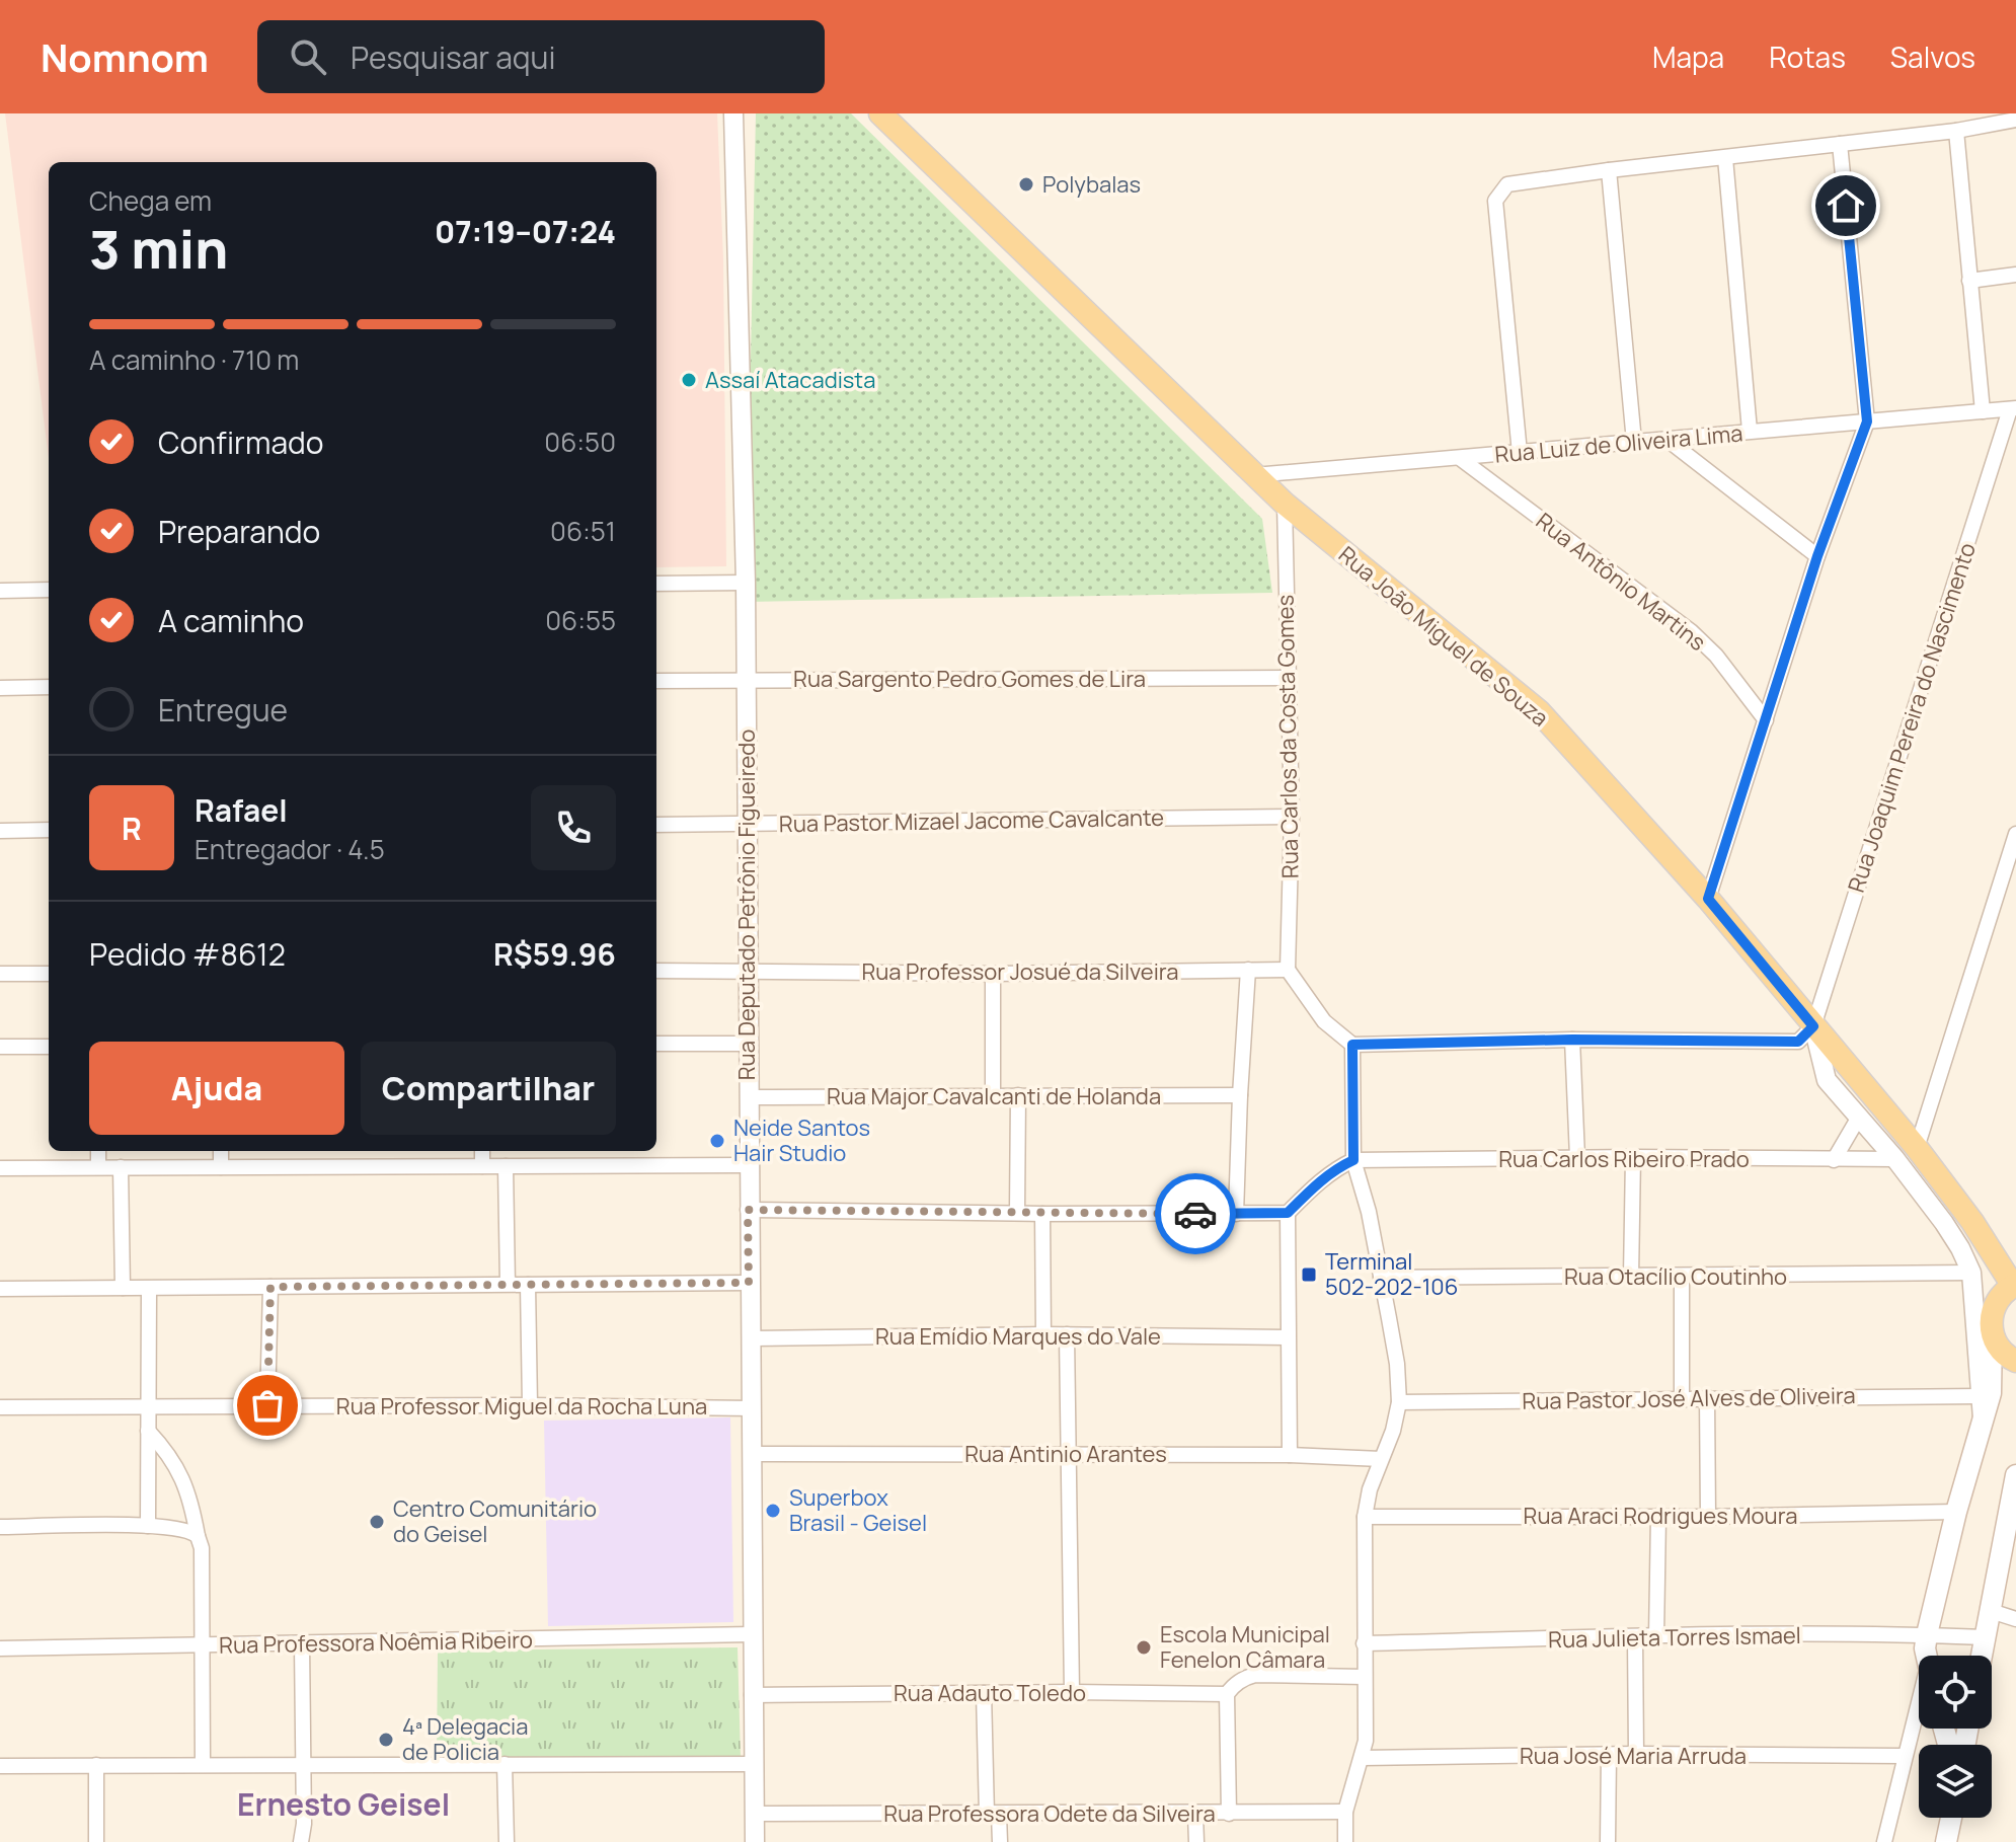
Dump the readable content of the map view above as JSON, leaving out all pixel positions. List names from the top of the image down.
{
  "streets": {
    "main road": ["Rua João Miguel de Souza"],
    "street": [
      "Rua Luiz de Oliveira Lima",
      "Rua Antônio Martins",
      "Rua Sargento Pedro Gomes de Lira",
      "Rua Joaquim Pereira do Nascimento",
      "Rua Carlos da Costa Gomes",
      "Rua Pastor Mizael Jacome Cavalcante",
      "Rua Deputado Petrônio Figueiredo",
      "Rua Professor Josué da Silveira",
      "Rua Major Cavalcanti de Holanda",
      "Rua Carlos Ribeiro Prado",
      "Rua Otacílio Coutinho",
      "Rua Emídio Marques do Vale",
      "Rua Pastor José Alves de Oliveira",
      "Rua Professor Miguel da Rocha Luna",
      "Rua Antinio Arantes",
      "Rua Araci Rodrigues Moura",
      "Rua Julieta Torres Ismael",
      "Rua Professora Noêmia Ribeiro",
      "Rua Adauto Toledo",
      "Rua José Maria Arruda",
      "Rua Professora Odete da Silveira"
    ]
  },
  "crossings": [
    ["Rua Luiz de Oliveira Lima", "Rua Antônio Martins"],
    ["Rua Luiz de Oliveira Lima", "Rua João Miguel de Souza"],
    ["Rua Luiz de Oliveira Lima", "Rua Joaquim Pereira do Nascimento"],
    ["Rua João Miguel de Souza", "Rua Joaquim Pereira do Nascimento"],
    ["Rua João Miguel de Souza", "Rua Carlos da Costa Gomes"],
    ["Rua Sargento Pedro Gomes de Lira", "Rua Carlos da Costa Gomes"],
    ["Rua Sargento Pedro Gomes de Lira", "Rua Deputado Petrônio Figueiredo"],
    ["Rua Carlos da Costa Gomes", "Rua Pastor Mizael Jacome Cavalcante"],
    ["Rua Carlos da Costa Gomes", "Rua Professor Josué da Silveira"],
    ["Rua Pastor Mizael Jacome Cavalcante", "Rua Deputado Petrônio Figueiredo"],
    ["Rua Deputado Petrônio Figueiredo", "Rua Professor Josué da Silveira"],
    ["Rua Deputado Petrônio Figueiredo", "Rua Major Cavalcanti de Holanda"],
    ["Rua Deputado Petrônio Figueiredo", "Rua Emídio Marques do Vale"],
    ["Rua Deputado Petrônio Figueiredo", "Rua Professor Miguel da Rocha Luna"],
    ["Rua Deputado Petrônio Figueiredo", "Rua Antinio Arantes"],
    ["Rua Deputado Petrônio Figueiredo", "Rua Professora Noêmia Ribeiro"],
    ["Rua Deputado Petrônio Figueiredo", "Rua Adauto Toledo"],
    ["Rua Deputado Petrônio Figueiredo", "Rua Professora Odete da Silveira"]
  ],
  "districts": ["Ernesto Geisel"],
  "places": {
    "other": [
      "Polybalas",
      "Assaí Atacadista",
      "Neide Santos Hair Studio",
      "Superbox Brasil - Geisel",
      "Centro Comunitário do Geisel",
      "Escola Municipal Fenelon Câmara",
      "4ª Delegacia de Policia"
    ],
    "transit": ["Terminal 502-202-106"]
  },
  "page": {
    "header": "Nomnom",
    "search": "Pesquisar aqui",
    "nav": ["Mapa", "Rotas", "Salvos"],
    "heading": ["3 min", "Chega em", "07:19–07:24"],
    "panel": [
      "Rafael",
      "Entregador · 4.5",
      "Pedido #8612",
      "R$59.96"
    ],
    "bar": "A caminho · 710 m",
    "list": [
      ["Confirmado", "06:50"],
      ["Preparando", "06:51"],
      ["A caminho", "06:55"],
      "Entregue"
    ],
    "round": "R",
    "buttons": ["Ajuda", "Compartilhar"]
  }
}
